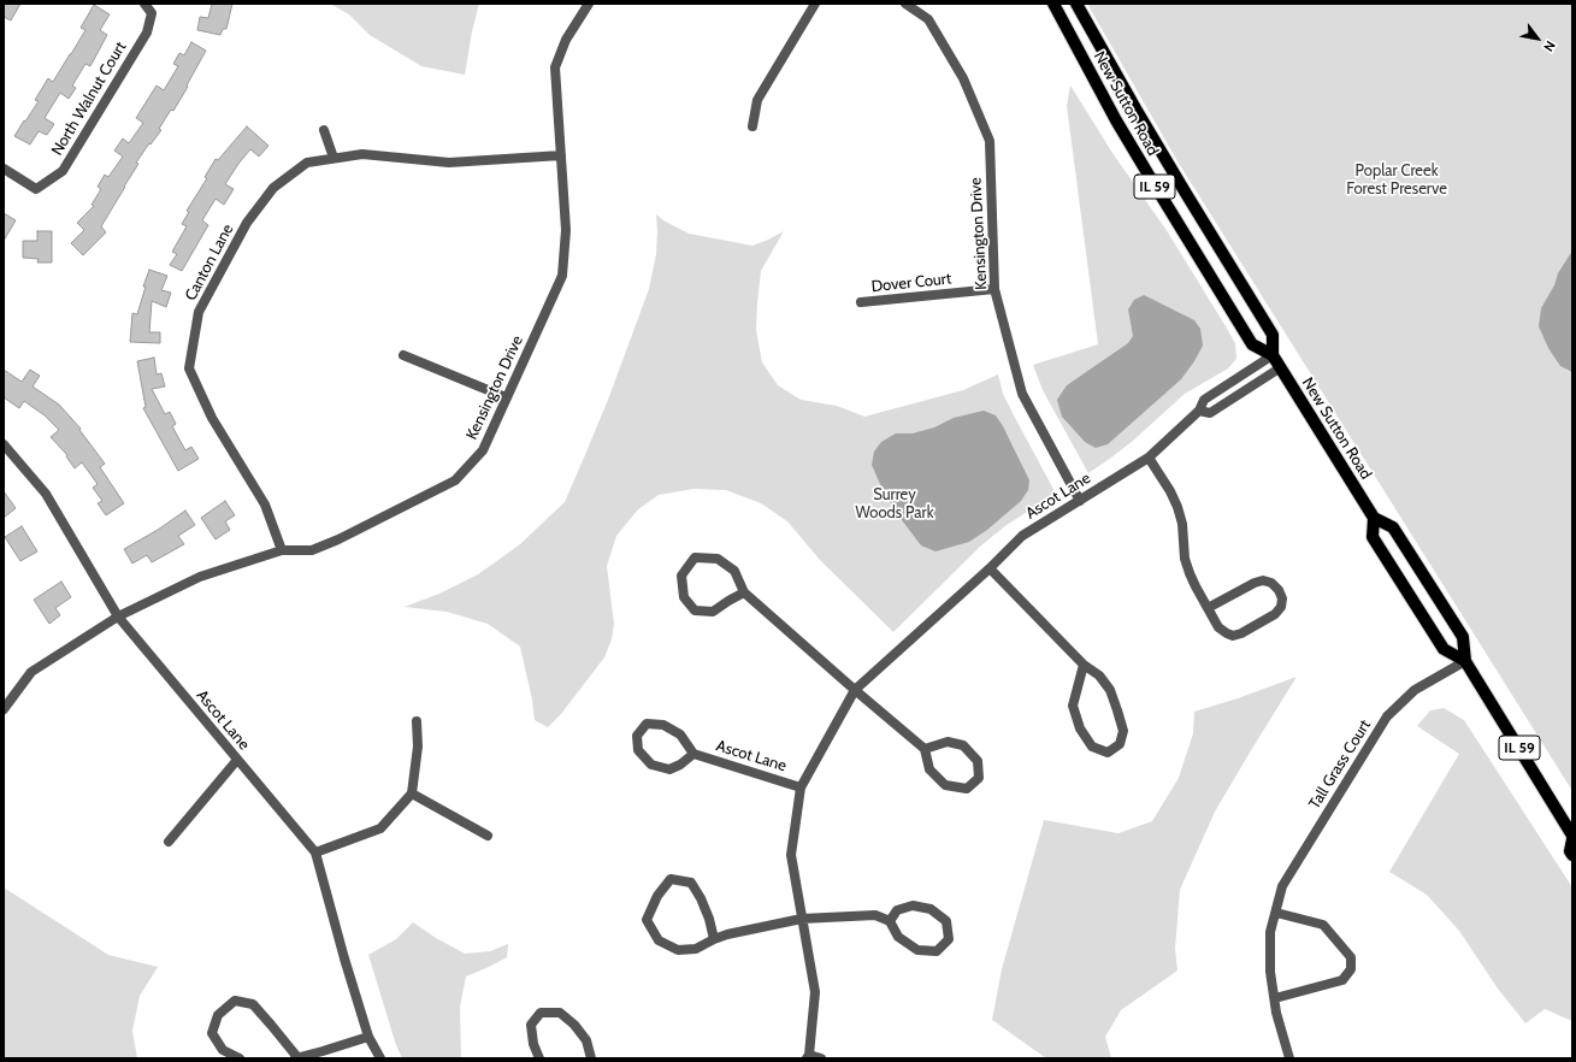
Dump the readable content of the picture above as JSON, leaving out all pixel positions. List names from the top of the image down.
{
  "streets": {
    "main road": ["New Sutton Road", "IL 59"],
    "street": [
      "North Walnut Court",
      "Kensington Drive",
      "Canton Lane",
      "Dover Court",
      "Ascot Lane",
      "Tall Grass Court"
    ]
  },
  "crossings": [
    ["New Sutton Road", "Ascot Lane"],
    ["New Sutton Road", "Tall Grass Court"],
    ["Kensington Drive", "Canton Lane"],
    ["Kensington Drive", "Dover Court"],
    ["Kensington Drive", "Ascot Lane"]
  ],
  "parks": ["Poplar Creek Forest Preserve", "Surrey Woods Park"],
  "north": "bottom right"
}
